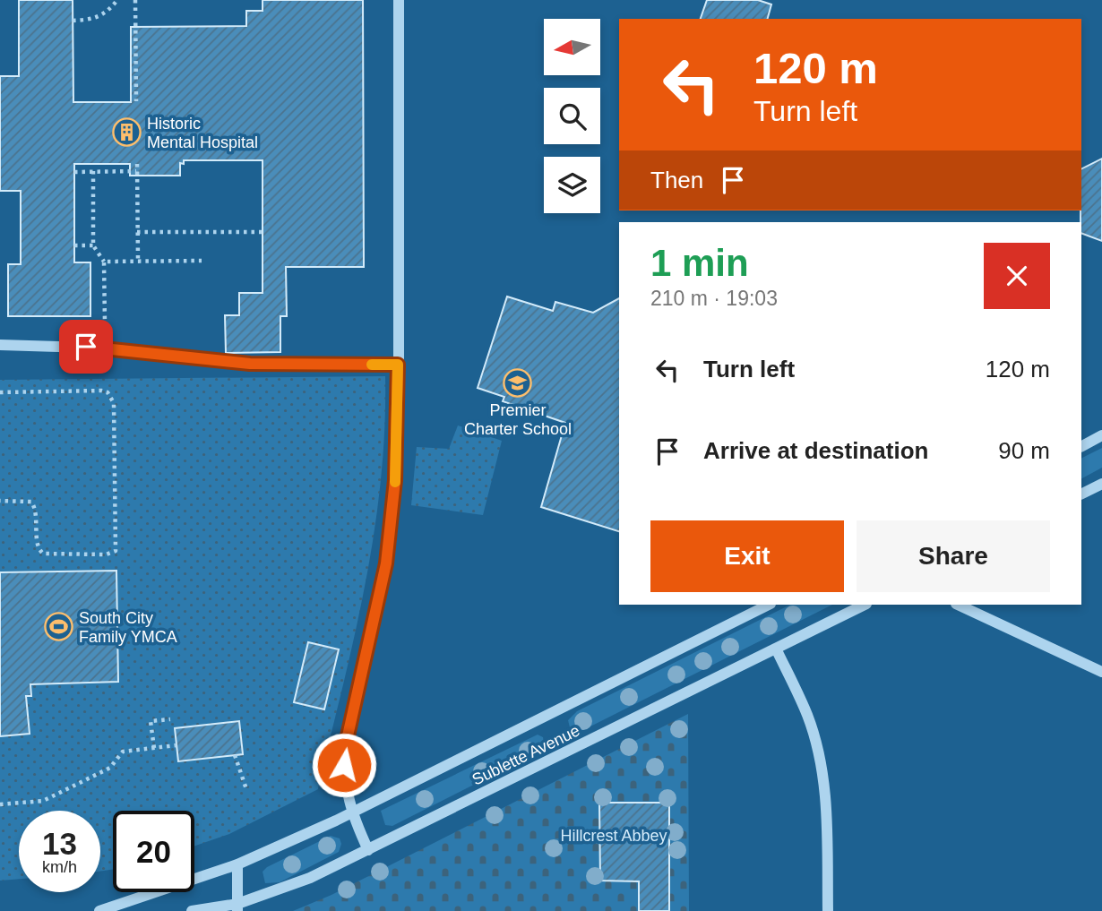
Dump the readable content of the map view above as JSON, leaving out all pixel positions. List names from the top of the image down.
{
  "streets": {
    "street": ["Sublette Avenue"]
  },
  "parks": ["Hillcrest Abbey"],
  "places": {
    "building": ["Historic Mental Hospital"],
    "school or university": ["Premier Charter School"],
    "sports": ["South City Family YMCA"]
  },
  "north": "left",
  "page": {
    "turn": ["120 m", "Turn left"],
    "then": "Then",
    "heading": ["1 min", "210 m · 19:03"],
    "list": [
      {
        "name": "Turn left",
        "value": "120 m"
      },
      {
        "name": "Arrive at destination",
        "value": "90 m"
      }
    ],
    "buttons": ["Exit", "Share"],
    "speed": "13 km/h",
    "limit": "20"
  }
}
